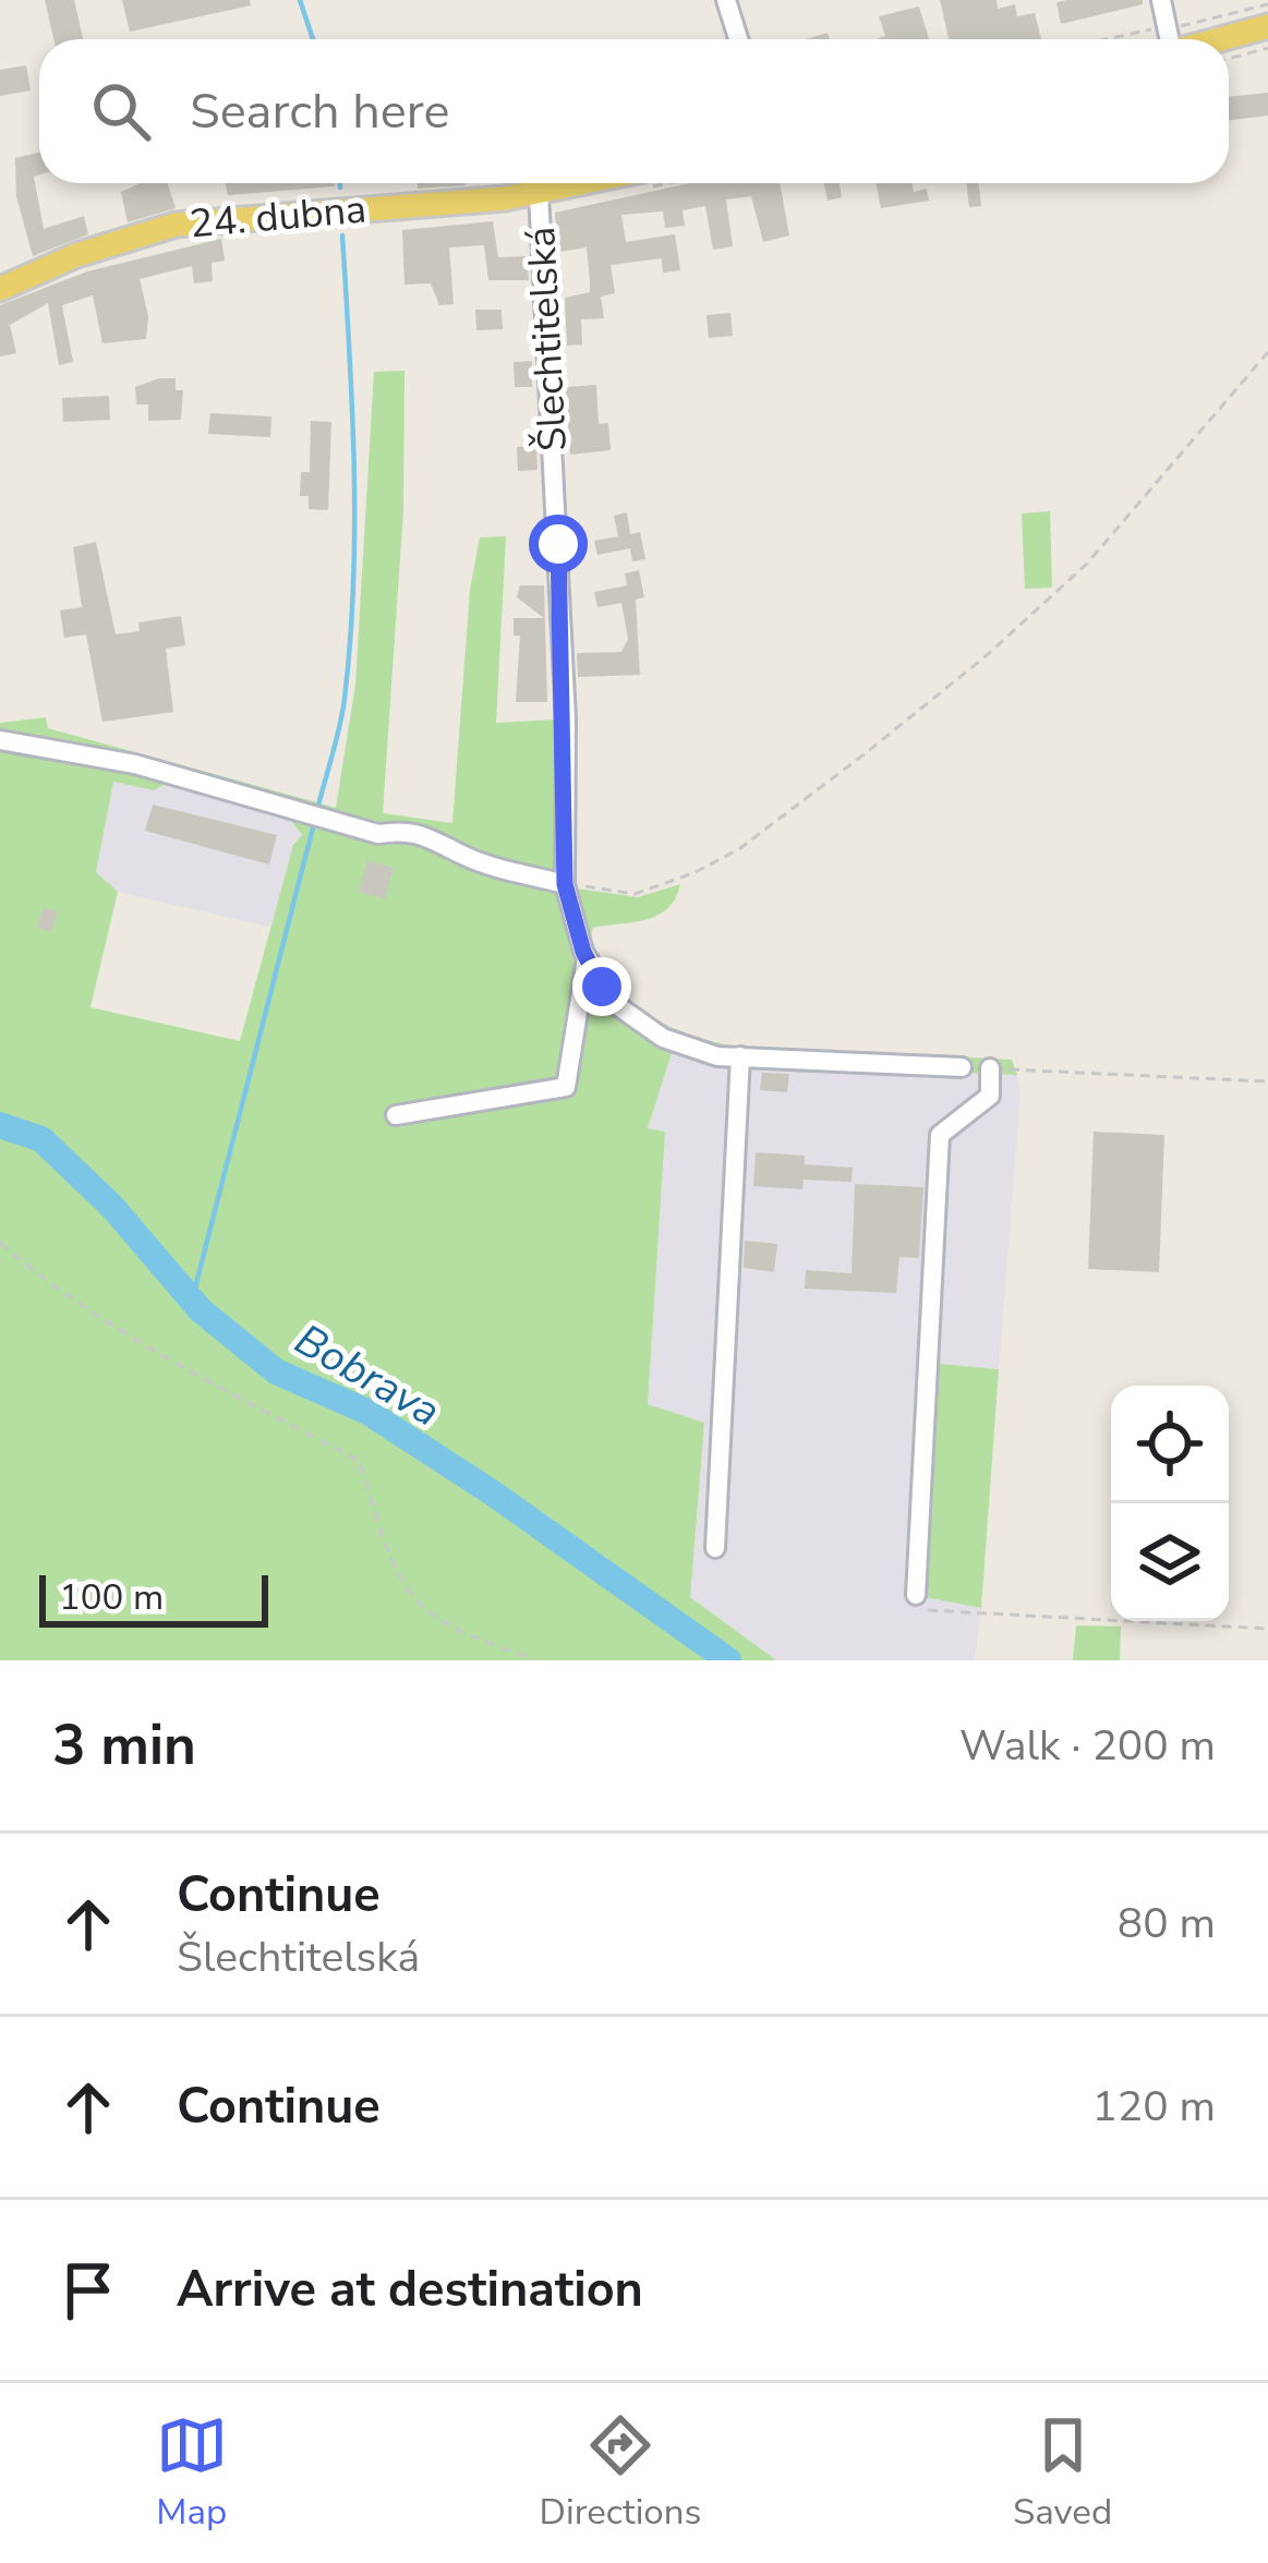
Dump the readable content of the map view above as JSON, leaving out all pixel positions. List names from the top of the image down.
{
  "streets": {
    "main road": ["24. dubna"],
    "street": ["Šlechtitelská"]
  },
  "crossings": [
    ["24. dubna", "Šlechtitelská"]
  ],
  "water": ["Bobrava"],
  "scale_bar": "100 m",
  "page": {
    "search": "Search here",
    "scale": "100 m",
    "heading": ["3 min", "Walk · 200 m"],
    "list": [
      ["Continue", "Šlechtitelská", "80 m"],
      ["Continue", "120 m"],
      "Arrive at destination"
    ],
    "nav": ["Map", "Directions", "Saved"]
  }
}
